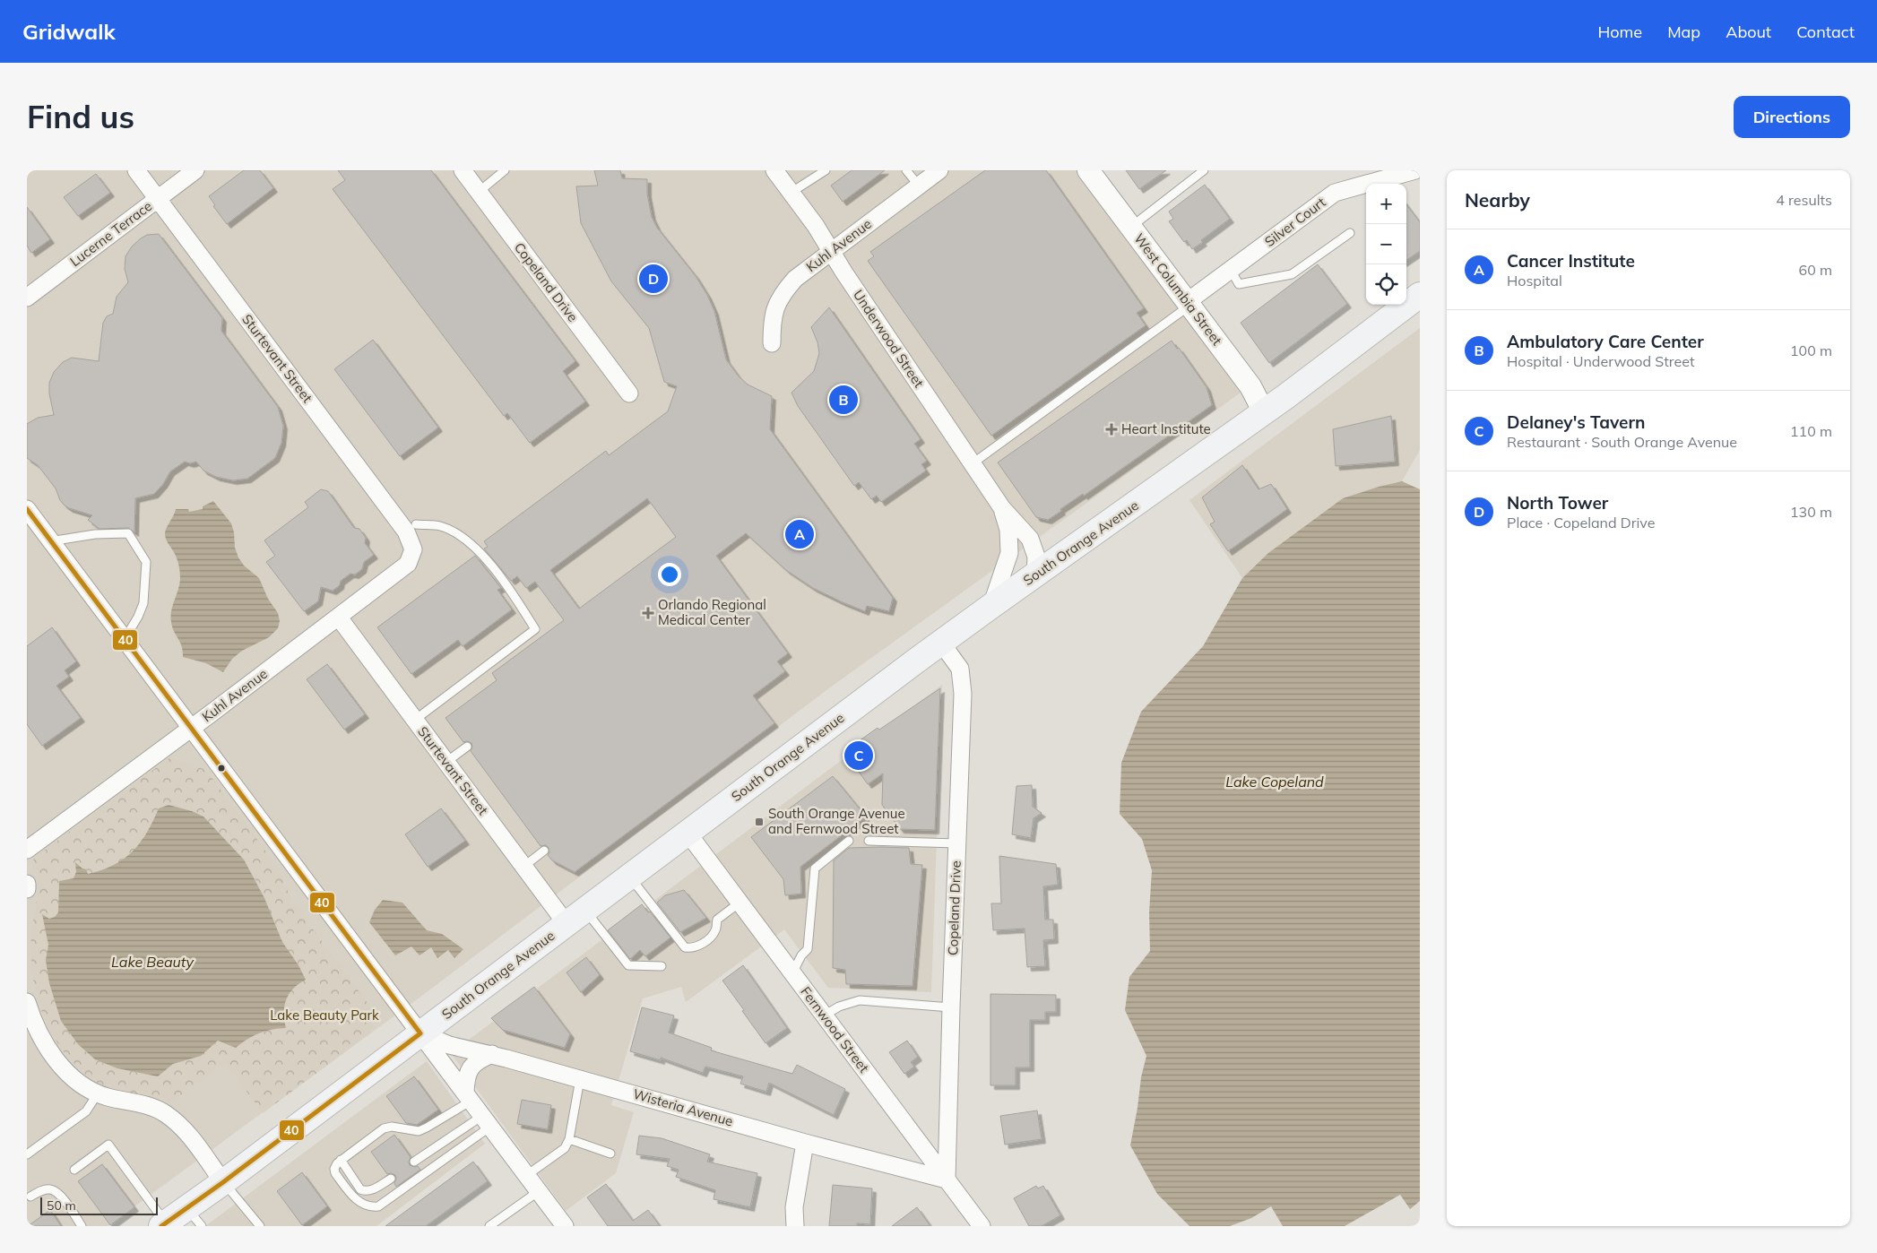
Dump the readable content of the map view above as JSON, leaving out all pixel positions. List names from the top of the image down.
{
  "streets": {
    "main road": ["South Orange Avenue"],
    "street": [
      "Silver Court",
      "Lucerne Terrace",
      "Kuhl Avenue",
      "Copeland Drive",
      "West Columbia Street",
      "Underwood Street",
      "Sturtevant Street",
      "Fernwood Street",
      "Wisteria Avenue"
    ]
  },
  "crossings": [
    ["Silver Court", "West Columbia Street"],
    ["Lucerne Terrace", "Sturtevant Street"],
    ["Kuhl Avenue", "Underwood Street"],
    ["Kuhl Avenue", "Sturtevant Street"],
    ["Copeland Drive", "South Orange Avenue"],
    ["Copeland Drive", "Fernwood Street"],
    ["Copeland Drive", "Wisteria Avenue"],
    ["West Columbia Street", "South Orange Avenue"],
    ["Underwood Street", "South Orange Avenue"],
    ["Sturtevant Street", "South Orange Avenue"],
    ["South Orange Avenue", "Fernwood Street"],
    ["South Orange Avenue", "Wisteria Avenue"],
    ["Fernwood Street", "Wisteria Avenue"]
  ],
  "water": ["Lake Copeland", "Lake Beauty"],
  "parks": ["Lake Beauty Park"],
  "places": {
    "health": ["Heart Institute", "Orlando Regional Medical Center"],
    "transit": ["South Orange Avenue and Fernwood Street"]
  },
  "lines": ["transit line 40"],
  "scale_bar": "50 m",
  "page": {
    "header": "Gridwalk",
    "nav": [
      "Home",
      "Map",
      "About",
      "Contact"
    ],
    "buttons": "Directions",
    "title": "Find us",
    "heading": ["Nearby", "4 results"],
    "map_buttons": ["+", "−"],
    "list": [
      {
        "mark": "A",
        "name": "Cancer Institute",
        "note": "Hospital",
        "value": "60 m"
      },
      {
        "mark": "B",
        "name": "Ambulatory Care Center",
        "note": "Hospital · Underwood Street",
        "value": "100 m"
      },
      {
        "mark": "C",
        "name": "Delaney's Tavern",
        "note": "Restaurant · South Orange Avenue",
        "value": "110 m"
      },
      {
        "mark": "D",
        "name": "North Tower",
        "note": "Place · Copeland Drive",
        "value": "130 m"
      }
    ],
    "pins": [
      "D",
      "B",
      "A",
      "C"
    ],
    "scale": "50 m"
  }
}
